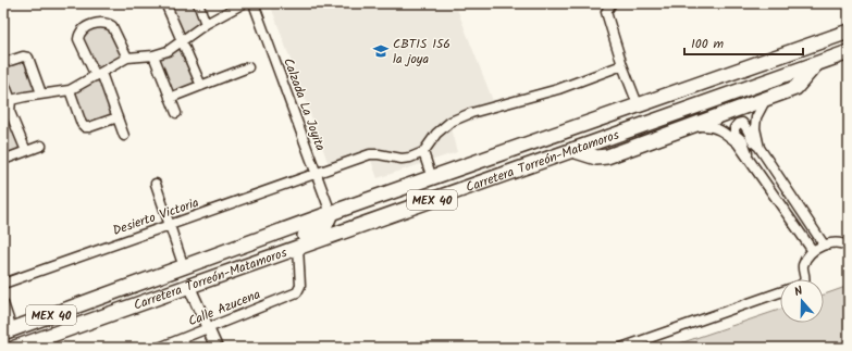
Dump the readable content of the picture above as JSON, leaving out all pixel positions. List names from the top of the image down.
{
  "streets": {
    "highway": ["Carretera Torreón-Matamoros", "MEX 40"],
    "street": ["Calzada La Joyita", "Desierto Victoria", "Calle Azucena"]
  },
  "crossings": [
    ["Calzada La Joyita", "MEX 40"],
    ["Calzada La Joyita", "Desierto Victoria"],
    ["Carretera Torreón-Matamoros", "Calle Azucena"]
  ],
  "places": {
    "school or university": ["CBTIS 156 la joya"]
  },
  "scale_bar": "100 m",
  "north": "top"
}
